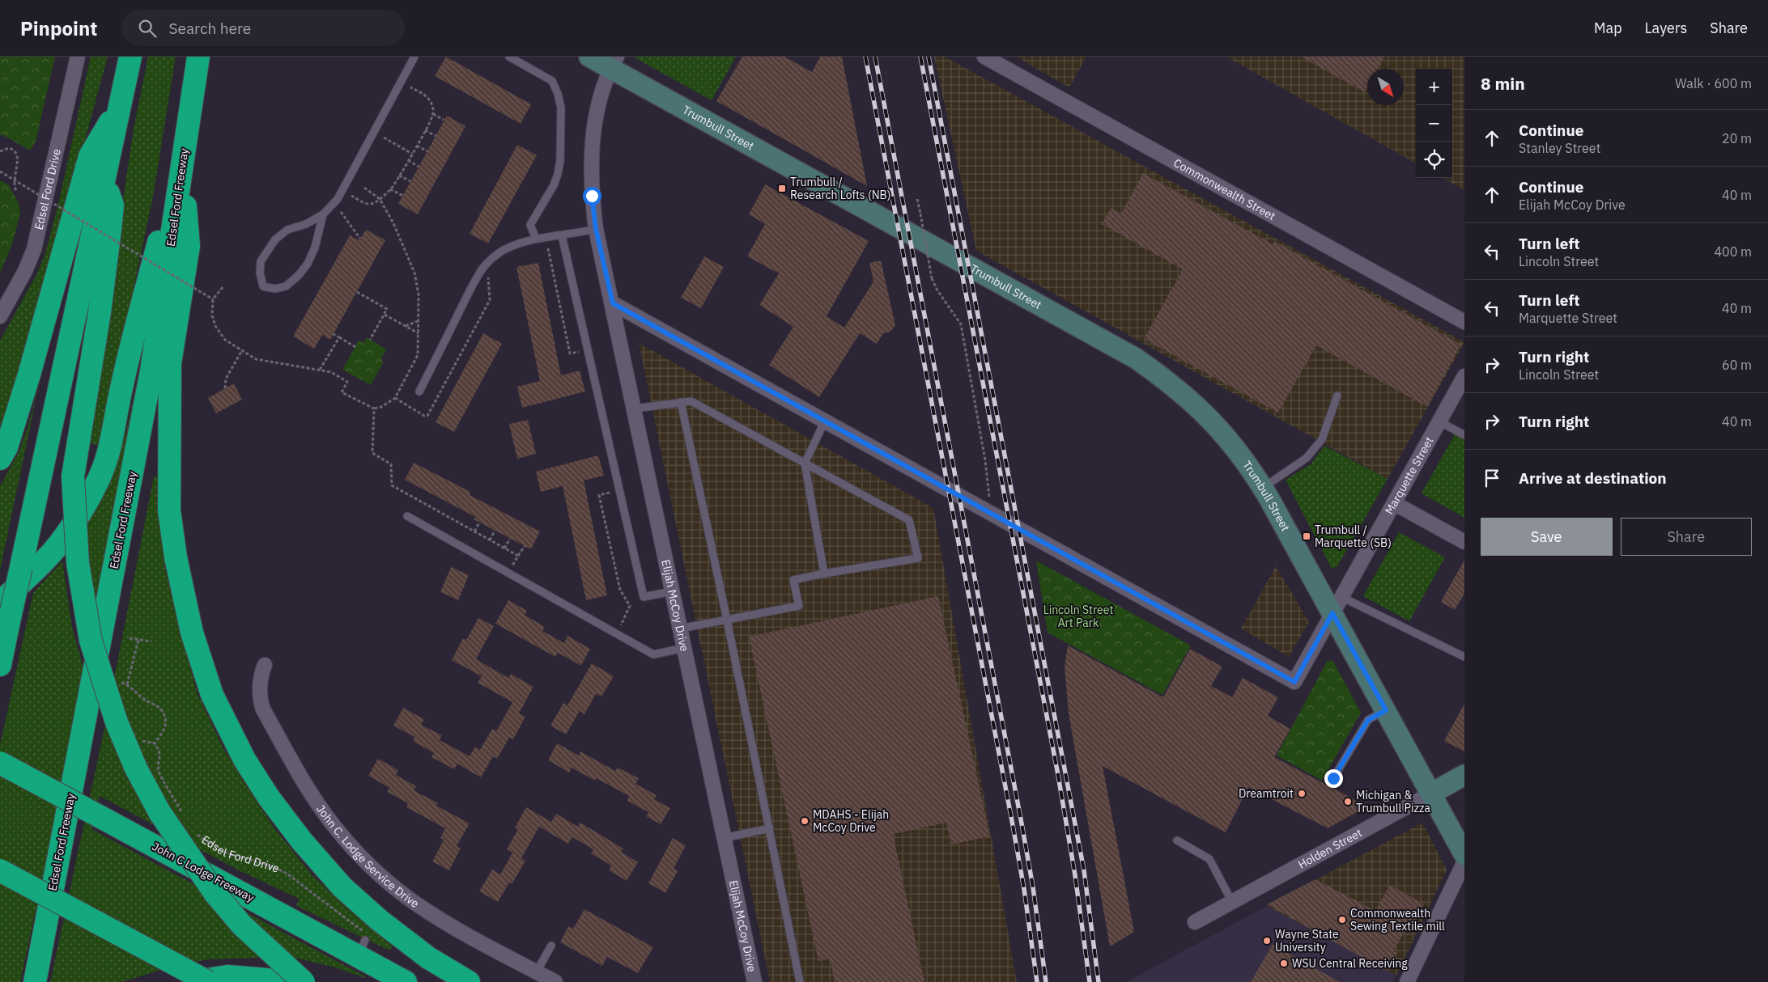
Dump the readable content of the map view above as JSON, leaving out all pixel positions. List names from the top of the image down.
{
  "streets": {
    "highway": ["Edsel Ford Freeway", "John C Lodge Freeway"],
    "street": [
      "Trumbull Street",
      "Edsel Ford Drive",
      "Commonwealth Street",
      "Marquette Street",
      "Elijah McCoy Drive",
      "Holden Street",
      "John C. Lodge Service Drive"
    ]
  },
  "crossings": [
    ["Trumbull Street", "Marquette Street"],
    ["Trumbull Street", "Elijah McCoy Drive"],
    ["Trumbull Street", "Holden Street"],
    ["Edsel Ford Drive", "John C Lodge Freeway"]
  ],
  "parks": ["Lincoln Street Art Park"],
  "places": {
    "transit": ["Trumbull / Research Lofts (NB)", "Trumbull / Marquette (SB)"],
    "other": [
      "Dreamtroit",
      "Michigan & Trumbull Pizza",
      "MDAHS - Elijah McCoy Drive",
      "Commonwealth Sewing Textile mill",
      "Wayne State University",
      "WSU Central Receiving"
    ]
  },
  "north": "bottom right",
  "page": {
    "header": "Pinpoint",
    "search": "Search here",
    "nav": ["Map", "Layers", "Share"],
    "heading": ["8 min", "Walk · 600 m"],
    "map_buttons": ["+", "−"],
    "list": [
      ["Continue", "Stanley Street", "20 m"],
      ["Continue", "Elijah McCoy Drive", "40 m"],
      ["Turn left", "Lincoln Street", "400 m"],
      ["Turn left", "Marquette Street", "40 m"],
      ["Turn right", "Lincoln Street", "60 m"],
      ["Turn right", "40 m"],
      "Arrive at destination"
    ],
    "buttons": ["Save", "Share"]
  }
}
